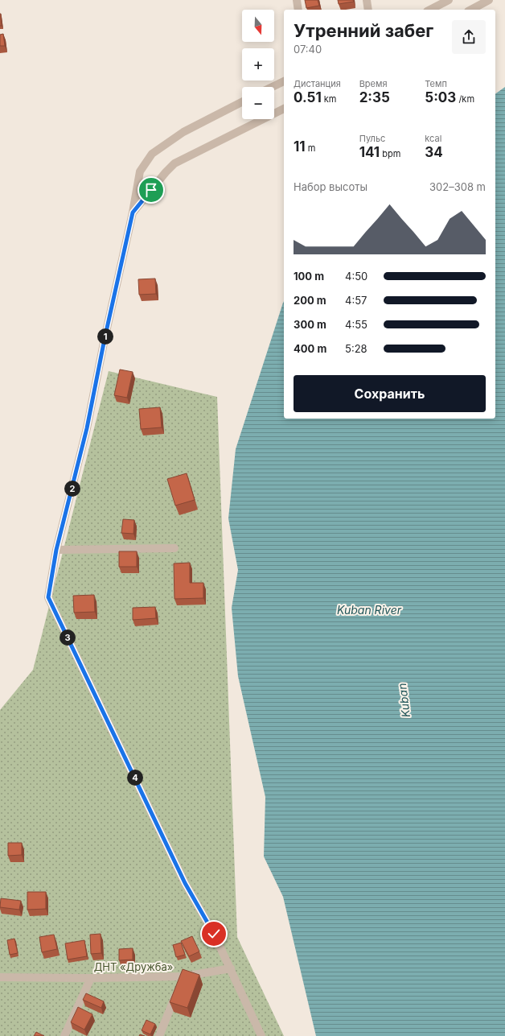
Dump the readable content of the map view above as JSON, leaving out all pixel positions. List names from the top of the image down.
{
  "water": ["Kuban River", "Kuban"],
  "parks": ["ДНТ «Дружба»"],
  "north": "bottom",
  "page": {
    "map_buttons": ["+", "−"],
    "heading": ["Утренний забег", "07:40"],
    "stats": [
      ["Дистанция", "0.51 km"],
      ["Время", "2:35"],
      ["Темп", "5:03 /km"],
      ["11 m"],
      ["Пульс", "141 bpm"],
      ["kcal", "34"]
    ],
    "chart": ["Набор высоты", "302–308 m"],
    "list": [
      {
        "name": "100 m",
        "note": "4:50"
      },
      {
        "name": "200 m",
        "note": "4:57"
      },
      {
        "name": "300 m",
        "note": "4:55"
      },
      {
        "name": "400 m",
        "note": "5:28"
      }
    ],
    "pins": [
      "1",
      "2",
      "3",
      "4"
    ],
    "buttons": "Сохранить"
  }
}
